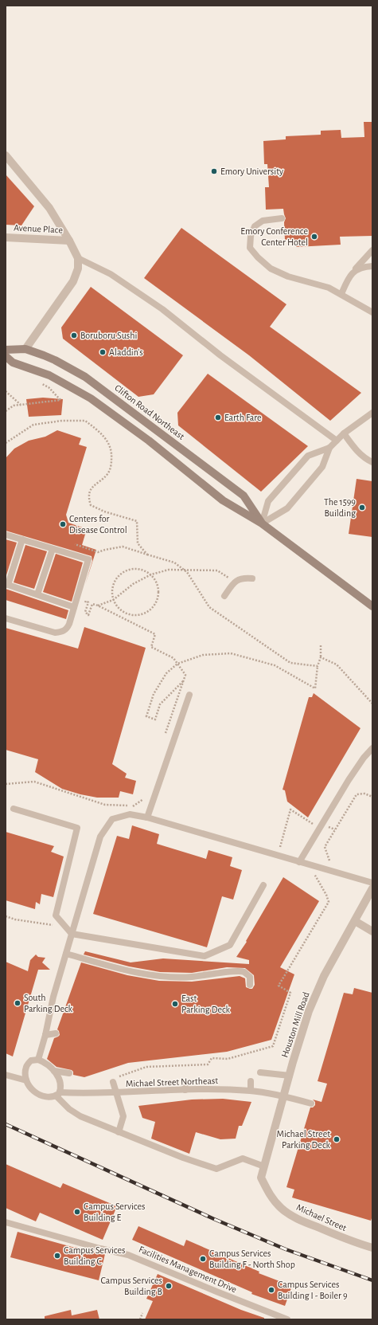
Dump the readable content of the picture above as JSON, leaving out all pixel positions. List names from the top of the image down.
{
  "streets": {
    "main road": ["Clifton Road Northeast"],
    "street": ["Avenue Place", "Houston Mill Road", "Michael Street"],
    "lane": ["Michael Street Northeast", "Facilities Management Drive"]
  },
  "crossings": [
    ["Houston Mill Road", "Michael Street Northeast"],
    ["Houston Mill Road", "Michael Street"]
  ],
  "places": [
    "Emory University",
    "Emory Conference Center Hotel",
    "Boruboru Sushi",
    "Aladdin's",
    "Earth Fare",
    "The 1599 Building",
    "Centers for Disease Control",
    "South Parking Deck",
    "East Parking Deck",
    "Michael Street Parking Deck",
    "Campus Services Building E",
    "Campus Services Building C",
    "Campus Services Building F - North Shop",
    "Campus Services Building B",
    "Campus Services Building I - Boiler 9"
  ]
}
